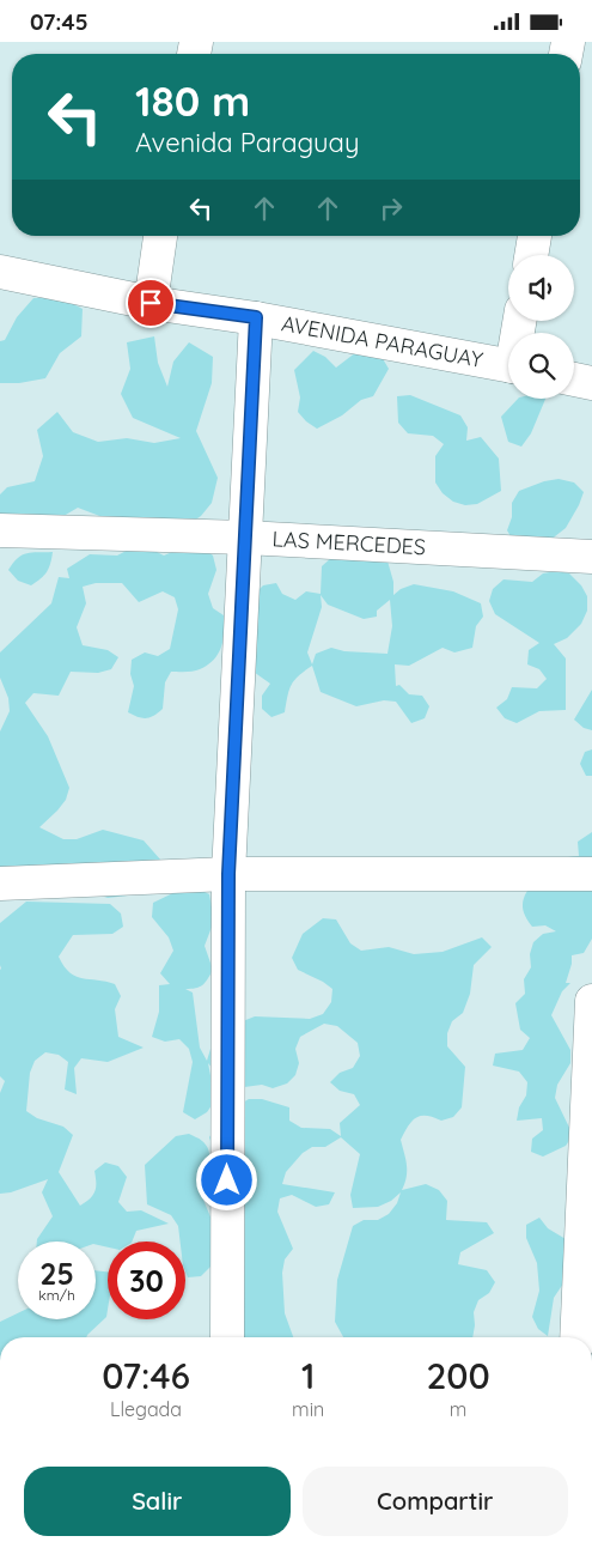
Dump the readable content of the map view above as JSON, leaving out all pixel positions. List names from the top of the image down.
{
  "streets": {
    "street": ["AVENIDA PARAGUAY", "LAS MERCEDES"]
  },
  "page": {
    "status": "07:45",
    "turn": ["180 m", "Avenida Paraguay"],
    "speed": "25 km/h",
    "limit": "30",
    "eta": [
      "07:46",
      "Llegada",
      "1",
      "min",
      "200",
      "m"
    ],
    "buttons": ["Salir", "Compartir"]
  }
}
